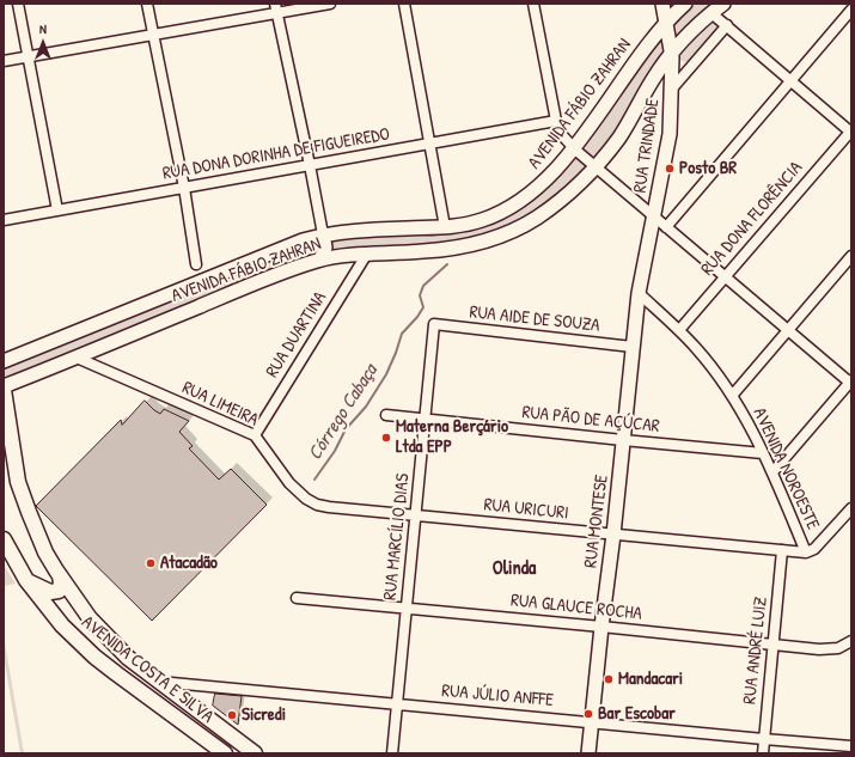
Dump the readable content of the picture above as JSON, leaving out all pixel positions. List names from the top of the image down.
{
  "streets": {
    "main road": [
      "AVENIDA FÁBIO ZAHRAN",
      "RUA TRINDADE",
      "RUA MONTESE",
      "AVENIDA COSTA E SILVA"
    ],
    "street": [
      "RUA DONA DORINHA DE FIGUEIREDO",
      "RUA DONA FLORÊNCIA",
      "RUA AIDE DE SOUZA",
      "RUA DUARTINA",
      "RUA LIMEIRA",
      "RUA PÃO DE AÇÚCAR",
      "AVENIDA NOROESTE",
      "RUA URICURI",
      "RUA MARCÍLIO DIAS",
      "RUA GLAUCE ROCHA",
      "RUA ANDRÉ LUIZ",
      "RUA JÚLIO ANFFE"
    ]
  },
  "crossings": [
    ["AVENIDA FÁBIO ZAHRAN", "RUA TRINDADE"],
    ["AVENIDA FÁBIO ZAHRAN", "RUA DUARTINA"],
    ["AVENIDA FÁBIO ZAHRAN", "RUA LIMEIRA"],
    ["AVENIDA FÁBIO ZAHRAN", "AVENIDA COSTA E SILVA"],
    ["RUA TRINDADE", "AVENIDA NOROESTE"],
    ["RUA TRINDADE", "RUA MONTESE"],
    ["RUA DONA FLORÊNCIA", "AVENIDA NOROESTE"],
    ["RUA AIDE DE SOUZA", "RUA MONTESE"],
    ["RUA AIDE DE SOUZA", "RUA MARCÍLIO DIAS"],
    ["RUA DUARTINA", "RUA LIMEIRA"],
    ["RUA LIMEIRA", "RUA URICURI"],
    ["RUA PÃO DE AÇÚCAR", "AVENIDA NOROESTE"],
    ["RUA PÃO DE AÇÚCAR", "RUA MONTESE"],
    ["RUA PÃO DE AÇÚCAR", "RUA MARCÍLIO DIAS"],
    ["AVENIDA NOROESTE", "RUA URICURI"],
    ["AVENIDA NOROESTE", "RUA MONTESE"],
    ["RUA URICURI", "RUA MONTESE"],
    ["RUA URICURI", "RUA MARCÍLIO DIAS"],
    ["RUA URICURI", "RUA ANDRÉ LUIZ"],
    ["RUA MONTESE", "RUA GLAUCE ROCHA"],
    ["RUA MONTESE", "RUA JÚLIO ANFFE"],
    ["RUA MARCÍLIO DIAS", "RUA GLAUCE ROCHA"],
    ["RUA MARCÍLIO DIAS", "RUA JÚLIO ANFFE"],
    ["RUA GLAUCE ROCHA", "RUA ANDRÉ LUIZ"],
    ["RUA ANDRÉ LUIZ", "RUA JÚLIO ANFFE"],
    ["AVENIDA COSTA E SILVA", "RUA JÚLIO ANFFE"]
  ],
  "districts": ["Olinda"],
  "water": ["Córrego Cabaça"],
  "places": [
    "Posto BR",
    "Materna Berçário Ltda EPP",
    "Atacadão",
    "Mandacari",
    "Bar Escobar",
    "Sicredi"
  ],
  "north": "top"
}
